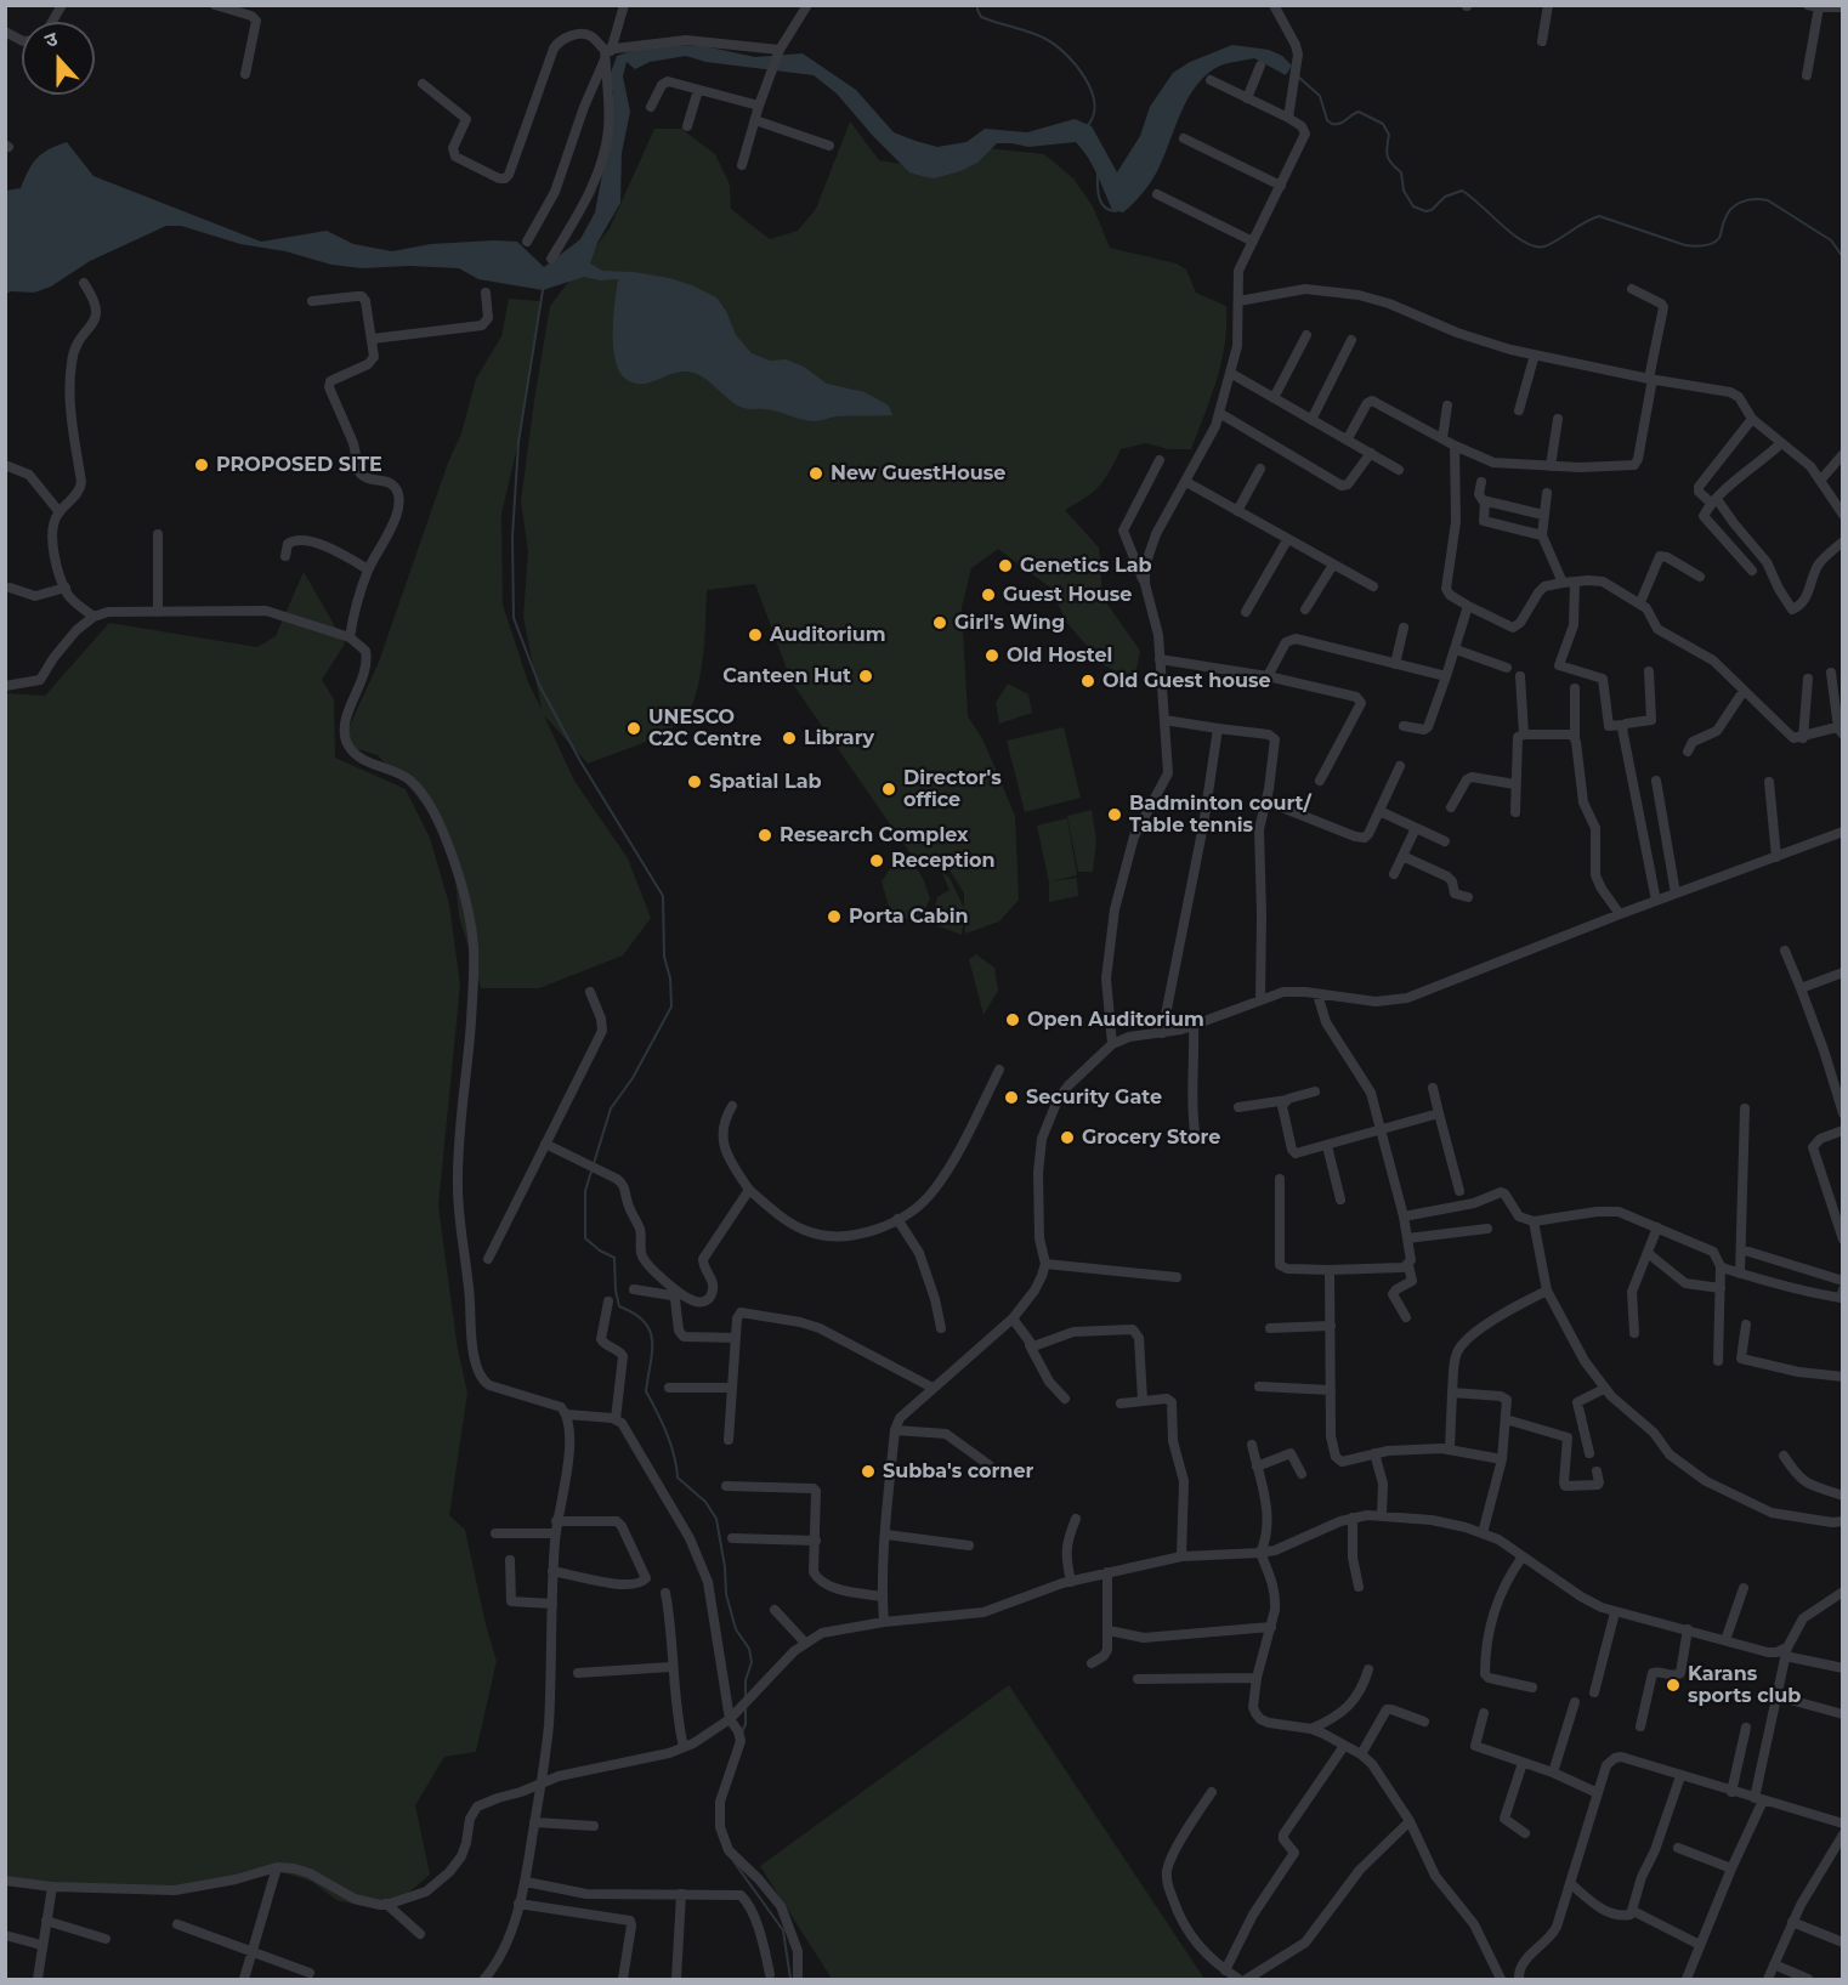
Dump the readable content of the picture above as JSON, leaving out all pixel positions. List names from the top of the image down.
{
  "places": [
    "PROPOSED SITE",
    "New GuestHouse",
    "Genetics Lab",
    "Guest House",
    "Girl's Wing",
    "Auditorium",
    "Old Hostel",
    "Canteen Hut",
    "Old Guest house",
    "UNESCO C2C Centre",
    "Library",
    "Spatial Lab",
    "Director's office",
    "Badminton court/ Table tennis",
    "Research Complex",
    "Reception",
    "Porta Cabin",
    "Open Auditorium",
    "Security Gate",
    "Grocery Store",
    "Subba's corner",
    "Karans sports club"
  ],
  "north": "top"
}
